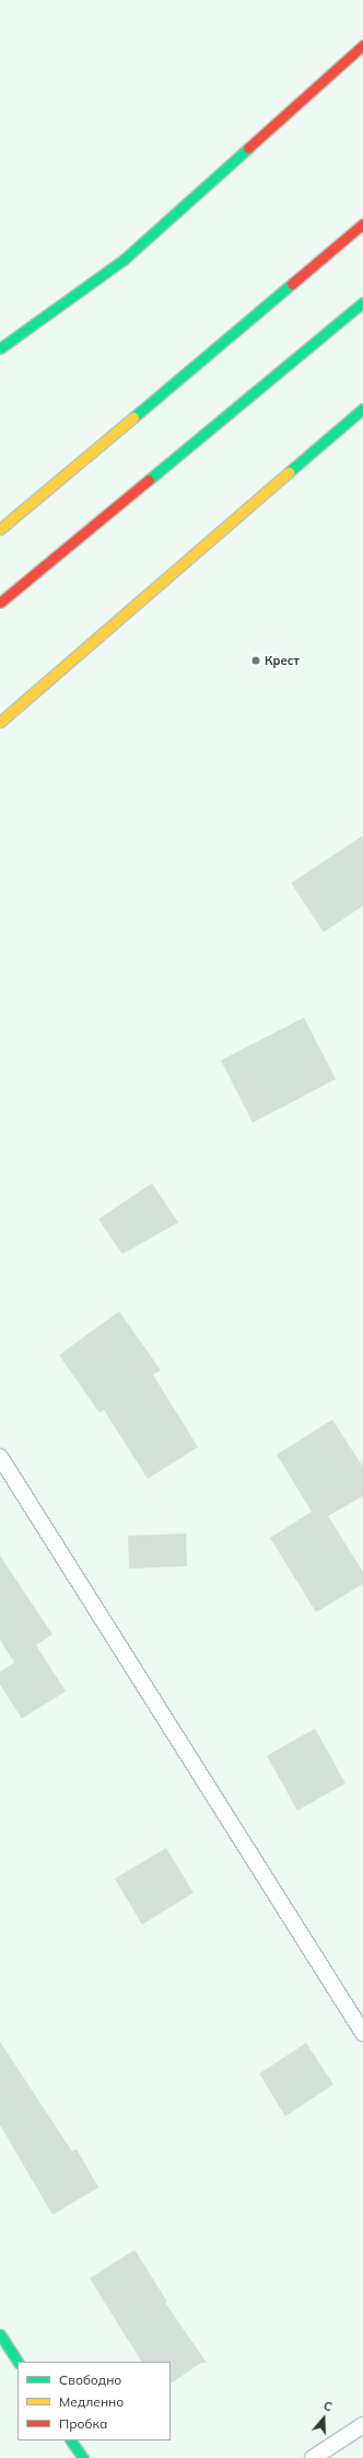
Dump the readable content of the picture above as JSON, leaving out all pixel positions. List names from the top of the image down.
{
  "places": ["Крест"],
  "legend": ["Свободно", "Медленно", "Пробка"],
  "north": "top"
}
